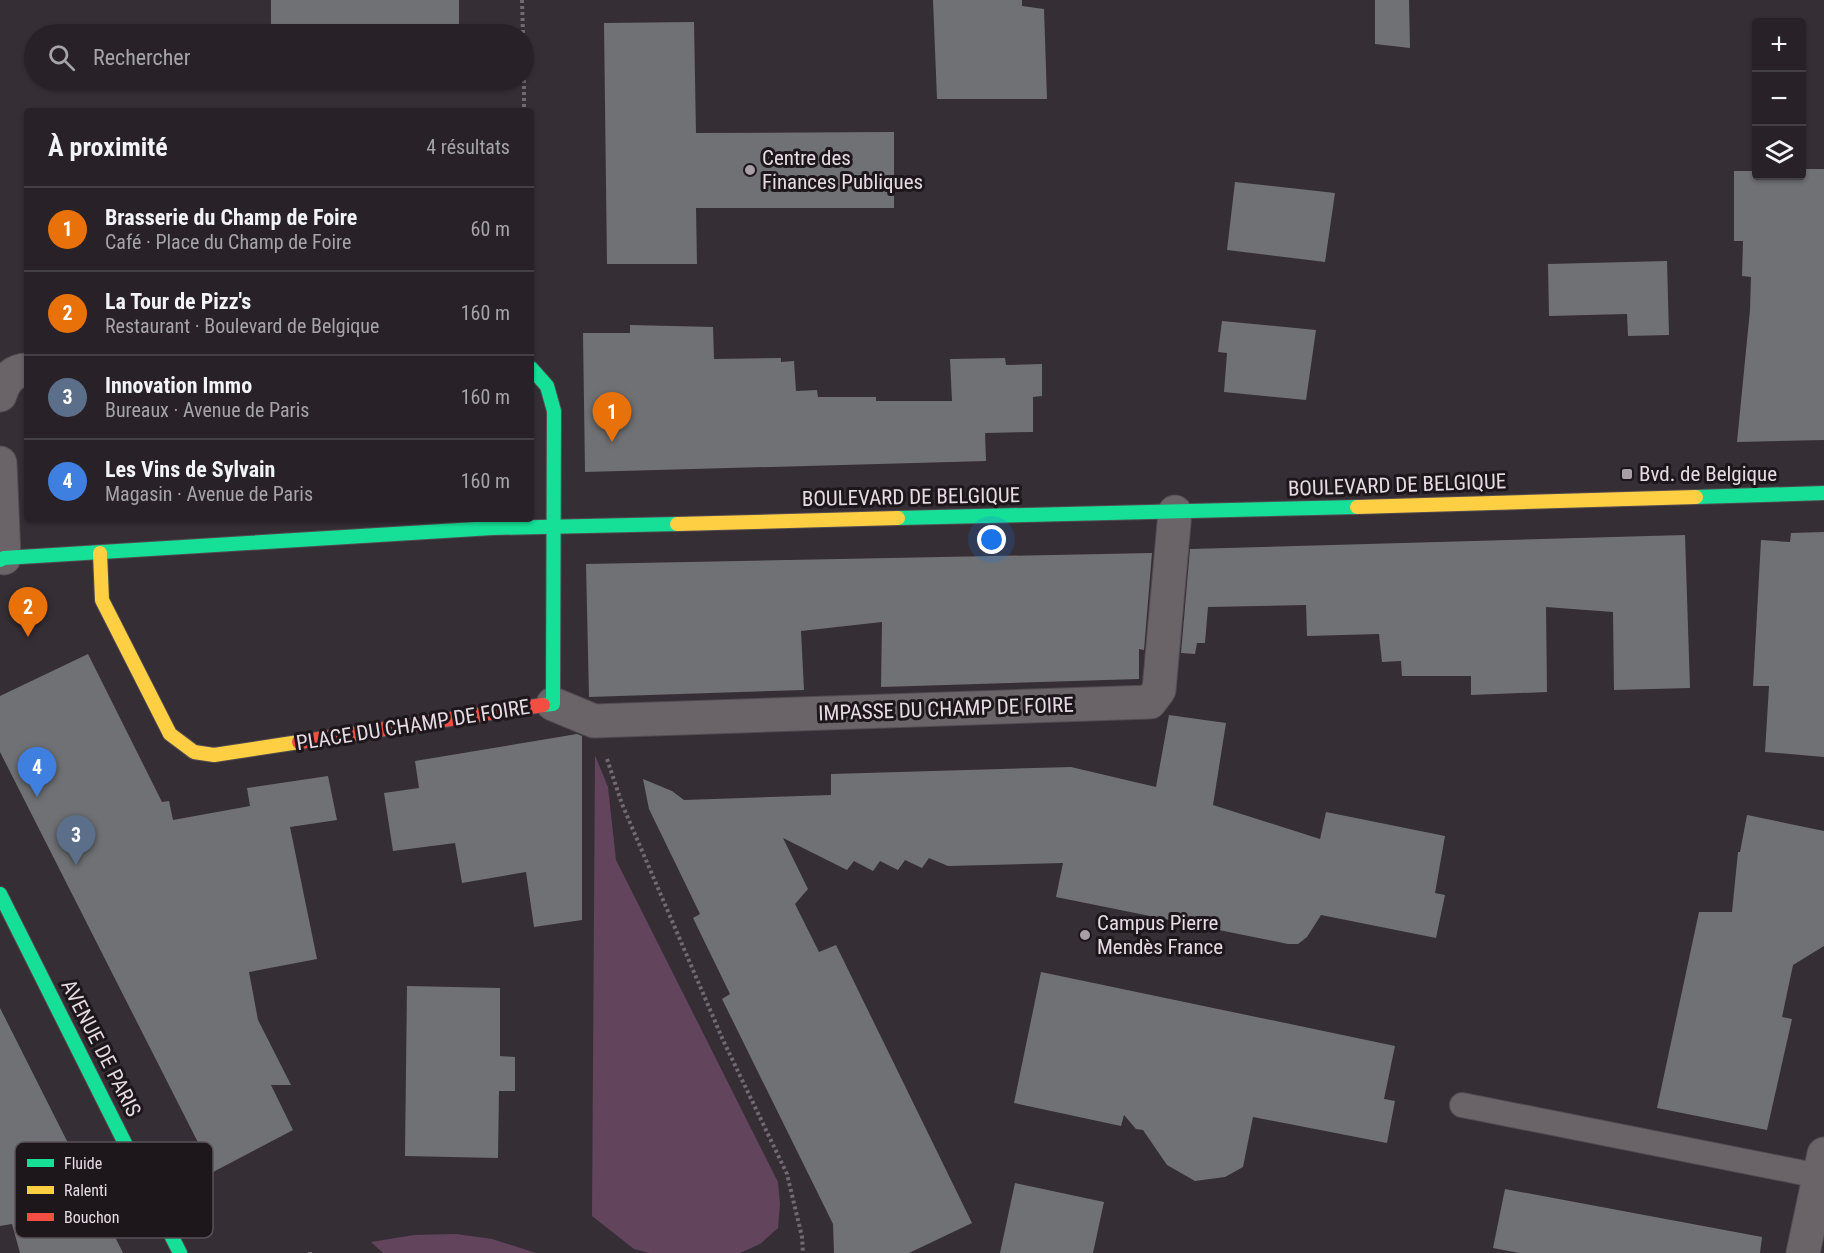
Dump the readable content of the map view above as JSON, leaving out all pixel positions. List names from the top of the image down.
{
  "streets": {
    "main road": ["BOULEVARD DE BELGIQUE", "PLACE DU CHAMP DE FOIRE", "AVENUE DE PARIS"],
    "street": ["IMPASSE DU CHAMP DE FOIRE"]
  },
  "crossings": [
    ["BOULEVARD DE BELGIQUE", "IMPASSE DU CHAMP DE FOIRE"],
    ["BOULEVARD DE BELGIQUE", "PLACE DU CHAMP DE FOIRE"],
    ["IMPASSE DU CHAMP DE FOIRE", "PLACE DU CHAMP DE FOIRE"]
  ],
  "places": {
    "other": ["Centre des Finances Publiques", "Campus Pierre Mendès France"],
    "transit": ["Bvd. de Belgique"]
  },
  "legend": ["Fluide", "Ralenti", "Bouchon"],
  "page": {
    "map_buttons": ["+", "−"],
    "search": "Rechercher",
    "heading": ["À proximité", "4 résultats"],
    "list": [
      {
        "mark": "1",
        "name": "Brasserie du Champ de Foire",
        "note": "Café · Place du Champ de Foire",
        "value": "60 m"
      },
      {
        "mark": "2",
        "name": "La Tour de Pizz's",
        "note": "Restaurant · Boulevard de Belgique",
        "value": "160 m"
      },
      {
        "mark": "3",
        "name": "Innovation Immo",
        "note": "Bureaux · Avenue de Paris",
        "value": "160 m"
      },
      {
        "mark": "4",
        "name": "Les Vins de Sylvain",
        "note": "Magasin · Avenue de Paris",
        "value": "160 m"
      }
    ],
    "pins": [
      "1",
      "2",
      "4",
      "3"
    ]
  }
}
